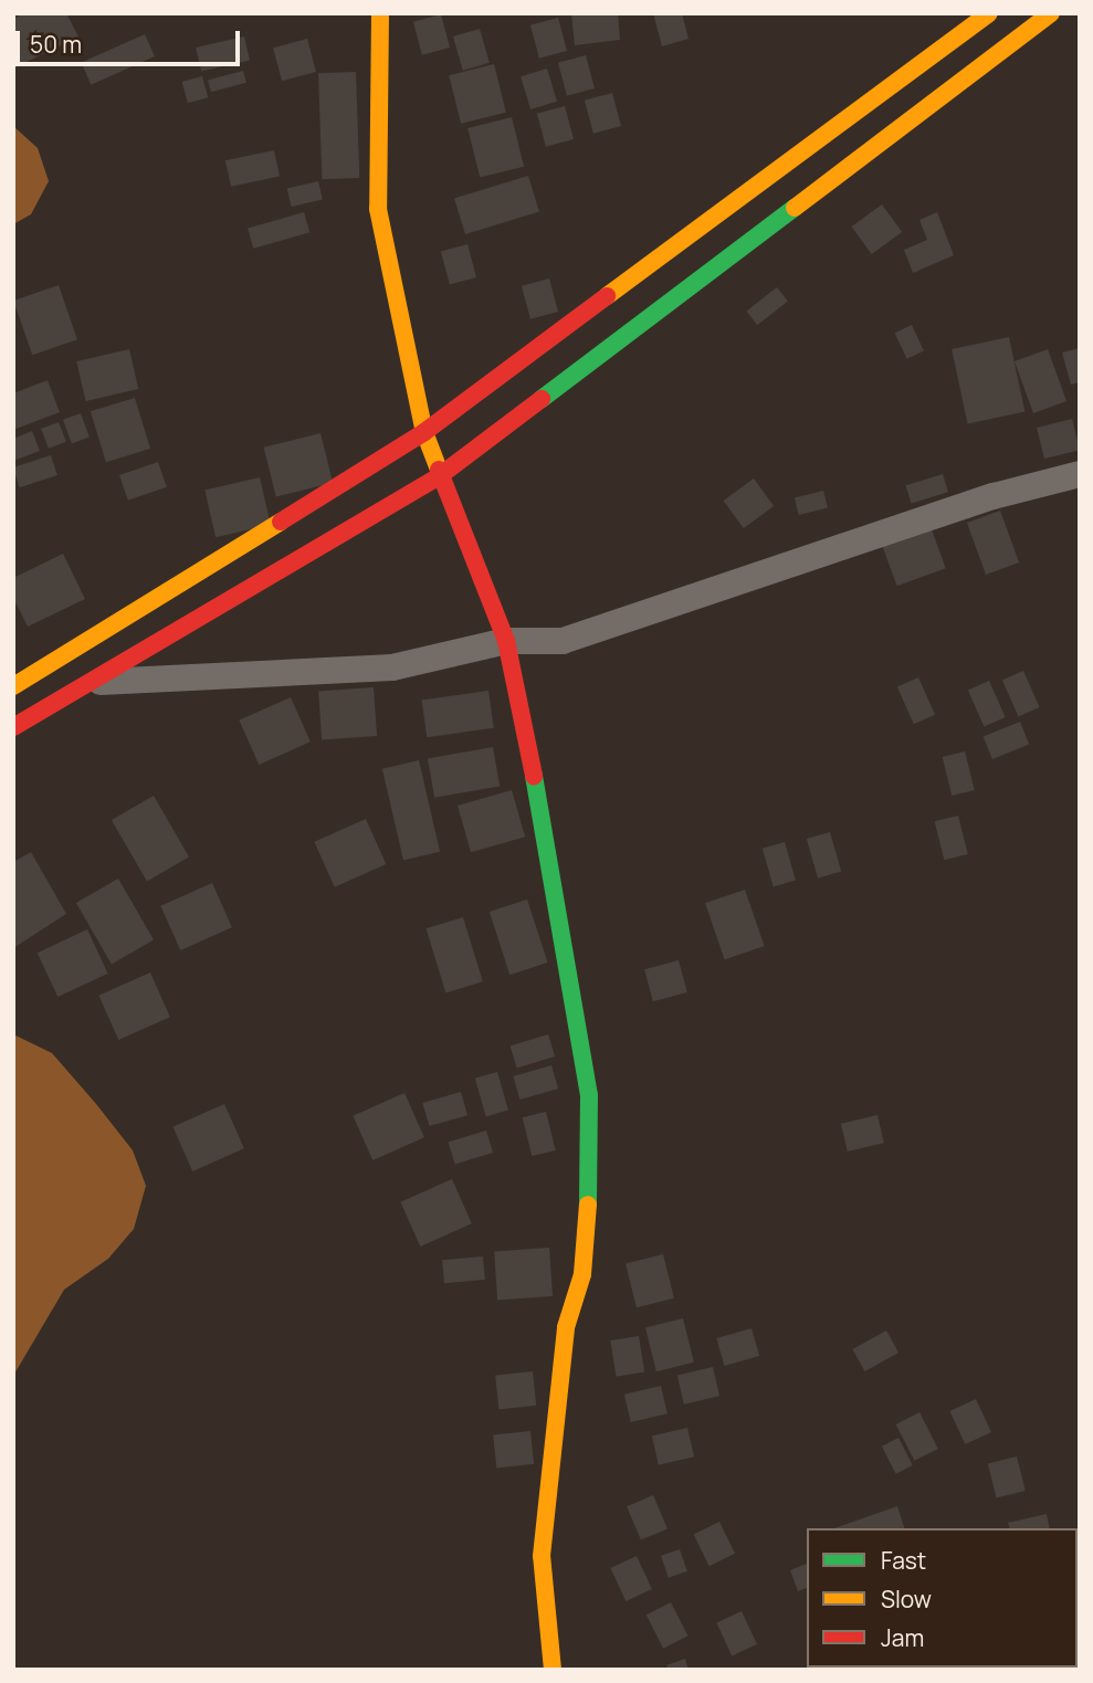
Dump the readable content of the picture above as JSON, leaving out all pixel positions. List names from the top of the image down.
{
  "legend": ["Fast", "Slow", "Jam"],
  "scale_bar": "50 m"
}
